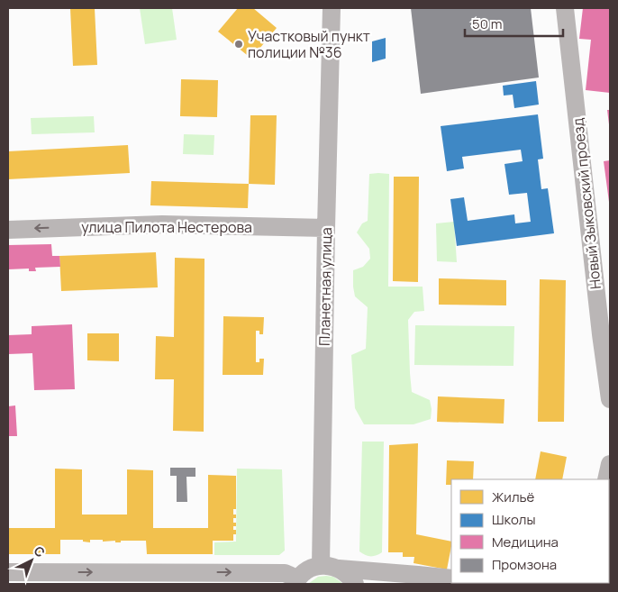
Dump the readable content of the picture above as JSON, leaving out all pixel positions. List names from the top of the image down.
{
  "streets": {
    "street": ["Новый Зыковский проезд", "улица Пилота Нестерова", "Планетная улица"]
  },
  "crossings": [
    ["улица Пилота Нестерова", "Планетная улица"]
  ],
  "one_way": ["улица Пилота Нестерова"],
  "places": ["Участковый пункт полиции №36"],
  "legend": [
    "Жильё",
    "Школы",
    "Медицина",
    "Промзона"
  ],
  "scale_bar": "50 m",
  "north": "top right"
}
